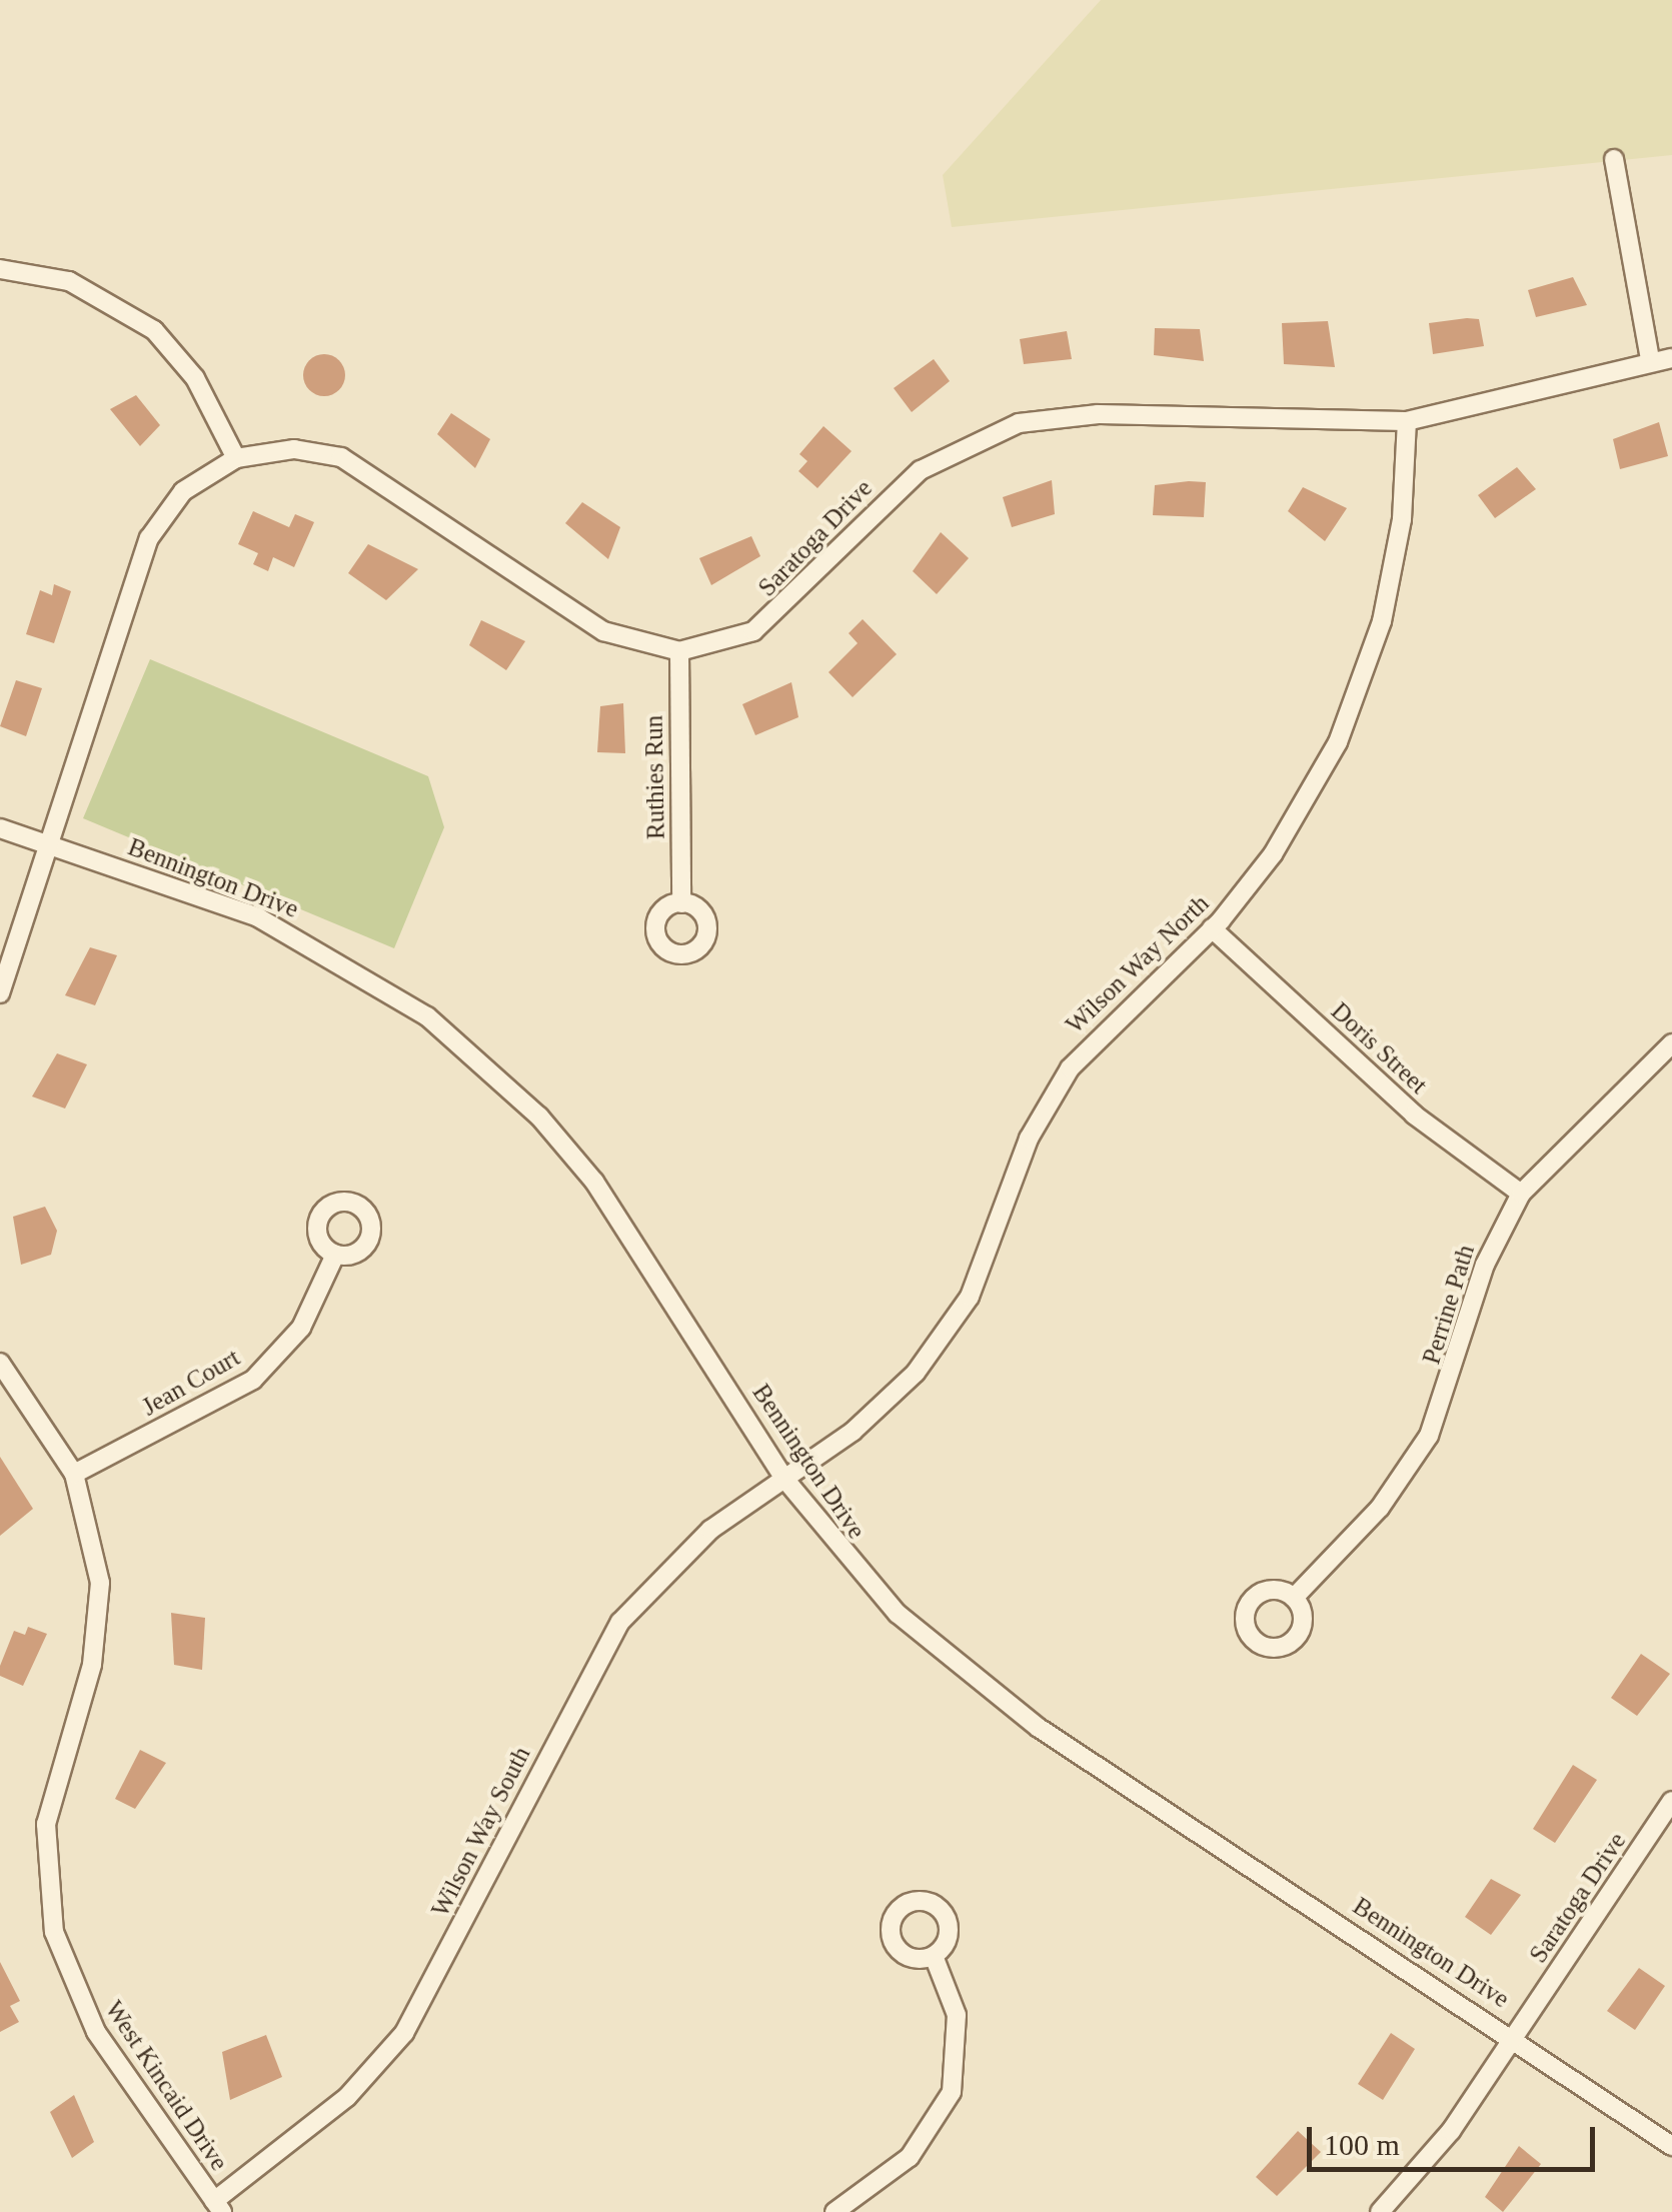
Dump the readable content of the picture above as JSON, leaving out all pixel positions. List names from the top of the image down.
{
  "streets": {
    "street": [
      "Saratoga Drive",
      "Ruthies Run",
      "Bennington Drive",
      "Wilson Way North",
      "Doris Street",
      "Perrine Path",
      "Jean Court",
      "Wilson Way South",
      "West Kincaid Drive"
    ]
  },
  "crossings": [
    ["Saratoga Drive", "Ruthies Run"],
    ["Saratoga Drive", "Bennington Drive"],
    ["Saratoga Drive", "Wilson Way North"],
    ["Bennington Drive", "Wilson Way North"],
    ["Bennington Drive", "Wilson Way South"],
    ["Wilson Way North", "Doris Street"],
    ["Wilson Way North", "Wilson Way South"],
    ["Doris Street", "Perrine Path"],
    ["Jean Court", "West Kincaid Drive"],
    ["Wilson Way South", "West Kincaid Drive"]
  ],
  "scale_bar": "100 m"
}
